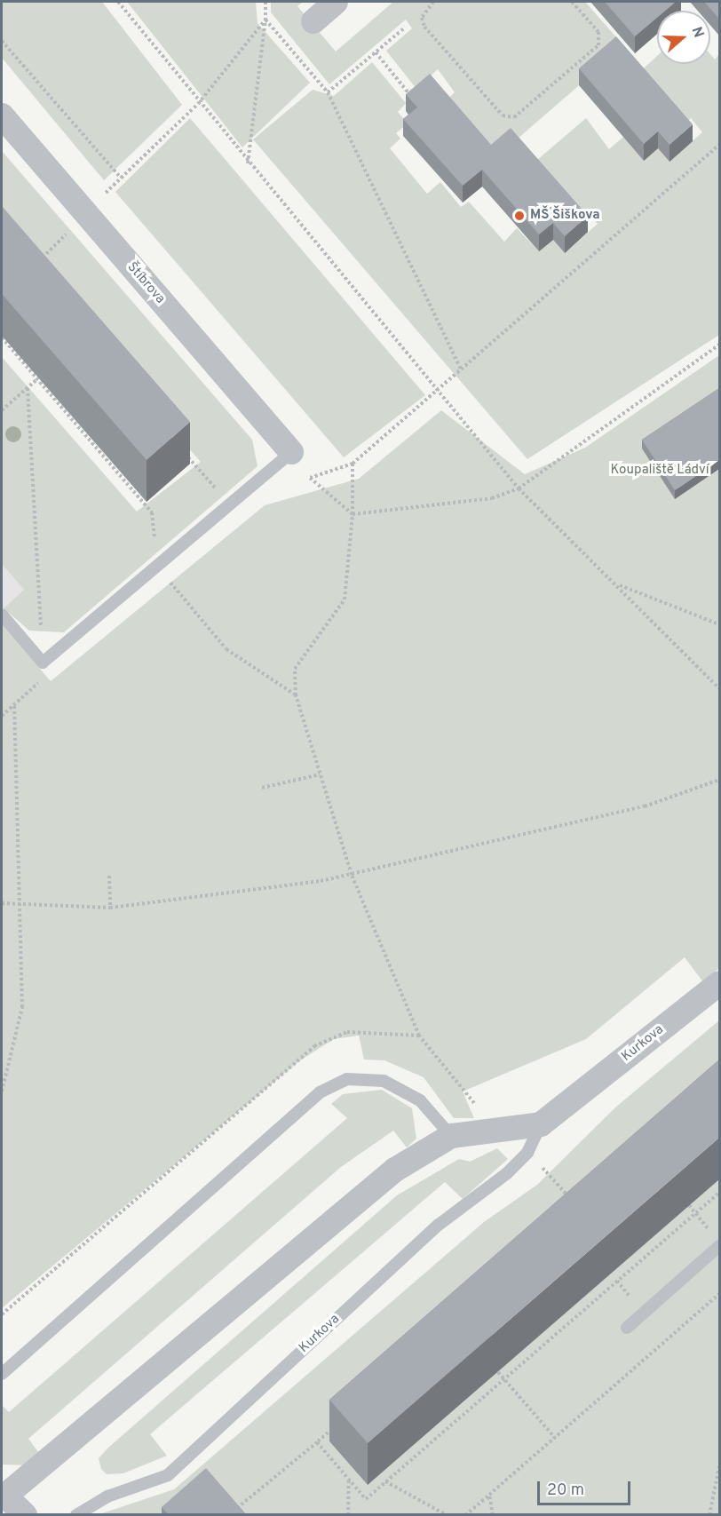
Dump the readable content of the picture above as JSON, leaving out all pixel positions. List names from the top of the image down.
{
  "streets": {
    "street": ["Štíbrova", "Kurkova"]
  },
  "parks": ["Koupaliště Ládví"],
  "places": ["MŠ Šiškova"],
  "scale_bar": "20 m",
  "north": "right"
}
